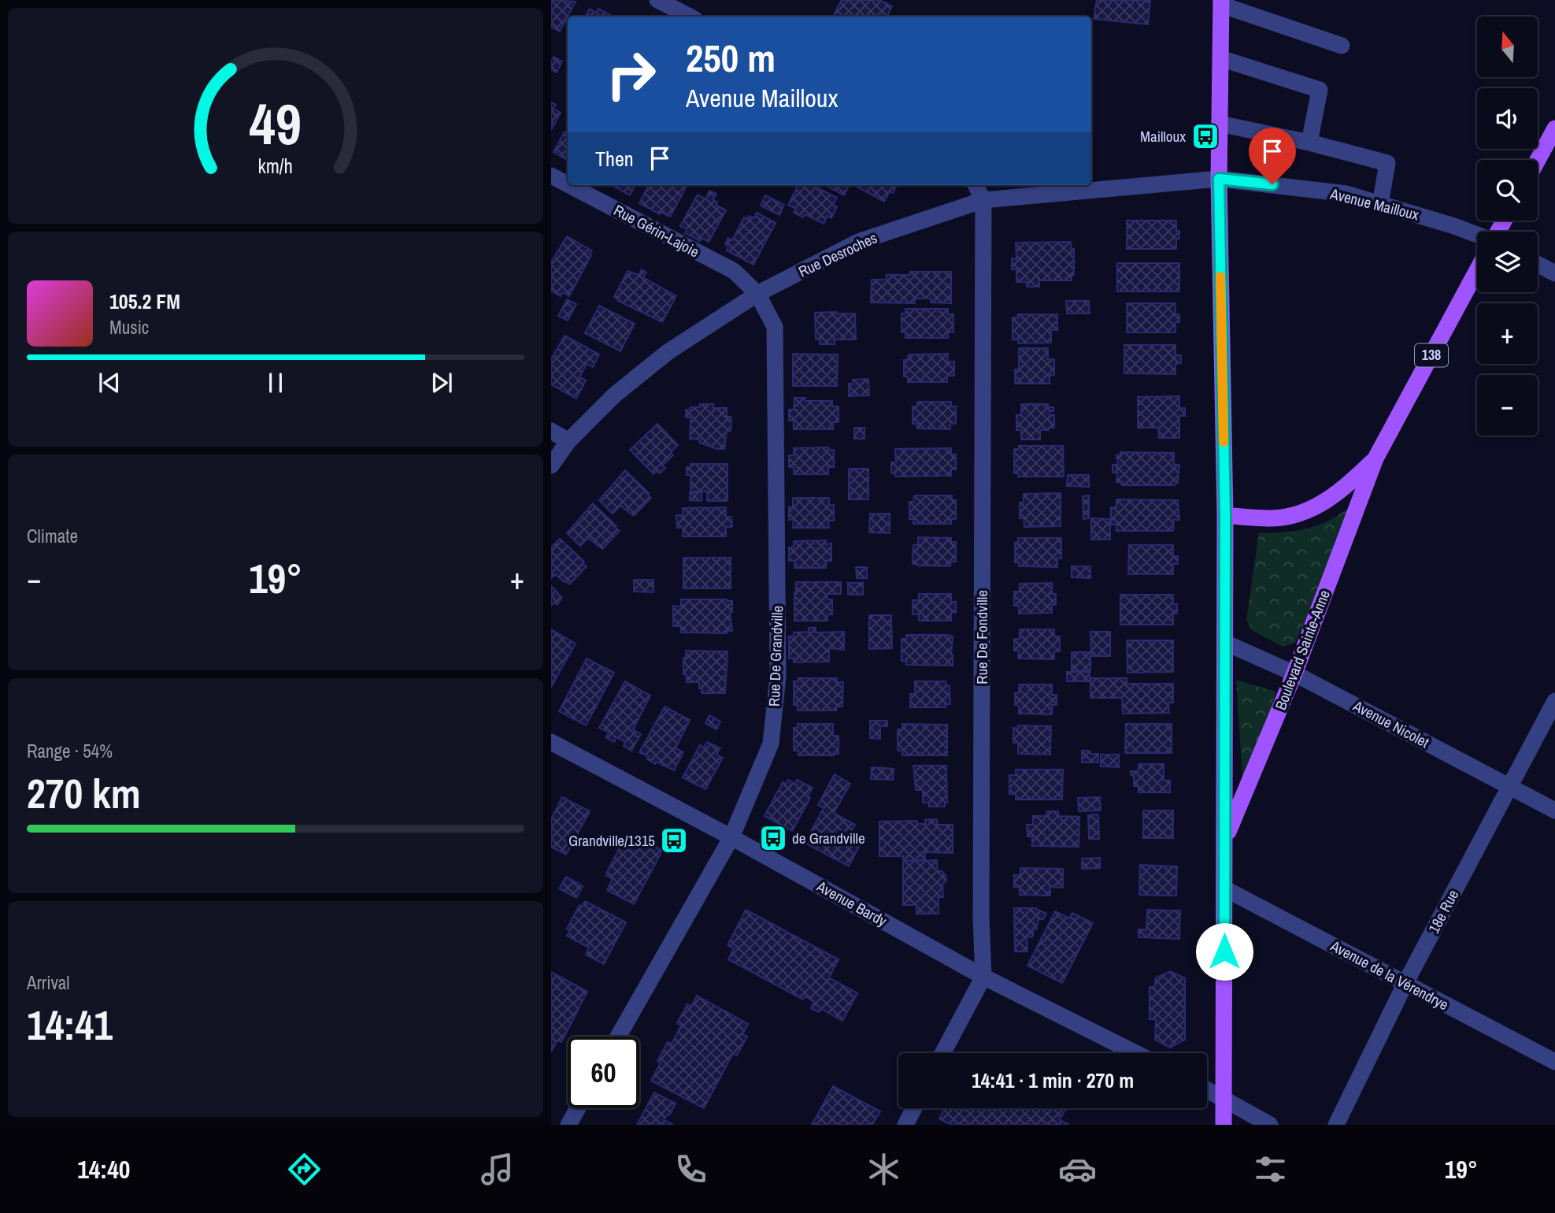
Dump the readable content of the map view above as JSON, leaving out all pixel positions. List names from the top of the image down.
{
  "streets": {
    "main road": ["138", "Boulevard Sainte-Anne"],
    "street": [
      "Avenue Mailloux",
      "Rue Gérin-Lajoie",
      "Rue Desroches",
      "Rue De Fondville",
      "Rue De Grandville",
      "Avenue Nicolet",
      "Avenue Bardy",
      "18e Rue",
      "Avenue de la Vérendrye"
    ]
  },
  "crossings": [
    ["Avenue Mailloux", "Rue Desroches"],
    ["Rue Gérin-Lajoie", "Rue Desroches"],
    ["Rue Gérin-Lajoie", "Rue De Grandville"],
    ["Rue Desroches", "Rue De Fondville"],
    ["Rue Desroches", "Rue De Grandville"],
    ["138", "Boulevard Sainte-Anne"],
    ["138", "Avenue Nicolet"],
    ["138", "Avenue de la Vérendrye"],
    ["Rue De Fondville", "Avenue Bardy"],
    ["Boulevard Sainte-Anne", "Avenue Nicolet"],
    ["Rue De Grandville", "Avenue Bardy"],
    ["Avenue Nicolet", "18e Rue"],
    ["18e Rue", "Avenue de la Vérendrye"]
  ],
  "places": {
    "bus stop": ["Mailloux", "de Grandville", "Grandville/1315"]
  },
  "north": "top",
  "page": {
    "map_buttons": ["+", "−"],
    "turn": ["250 m", "Avenue Mailloux"],
    "then": "Then",
    "song": ["105.2 FM", "Music"],
    "tile": [
      "Climate",
      ["Range · 54%", "270 km"],
      ["Arrival", "14:41"]
    ],
    "heat": ["−", "19°", "+"],
    "limit": "60",
    "trip": "14:41 · 1 min · 270 m",
    "tabs": ["14:40", "19°"],
    "gauge": ["49", "km/h"]
  }
}
